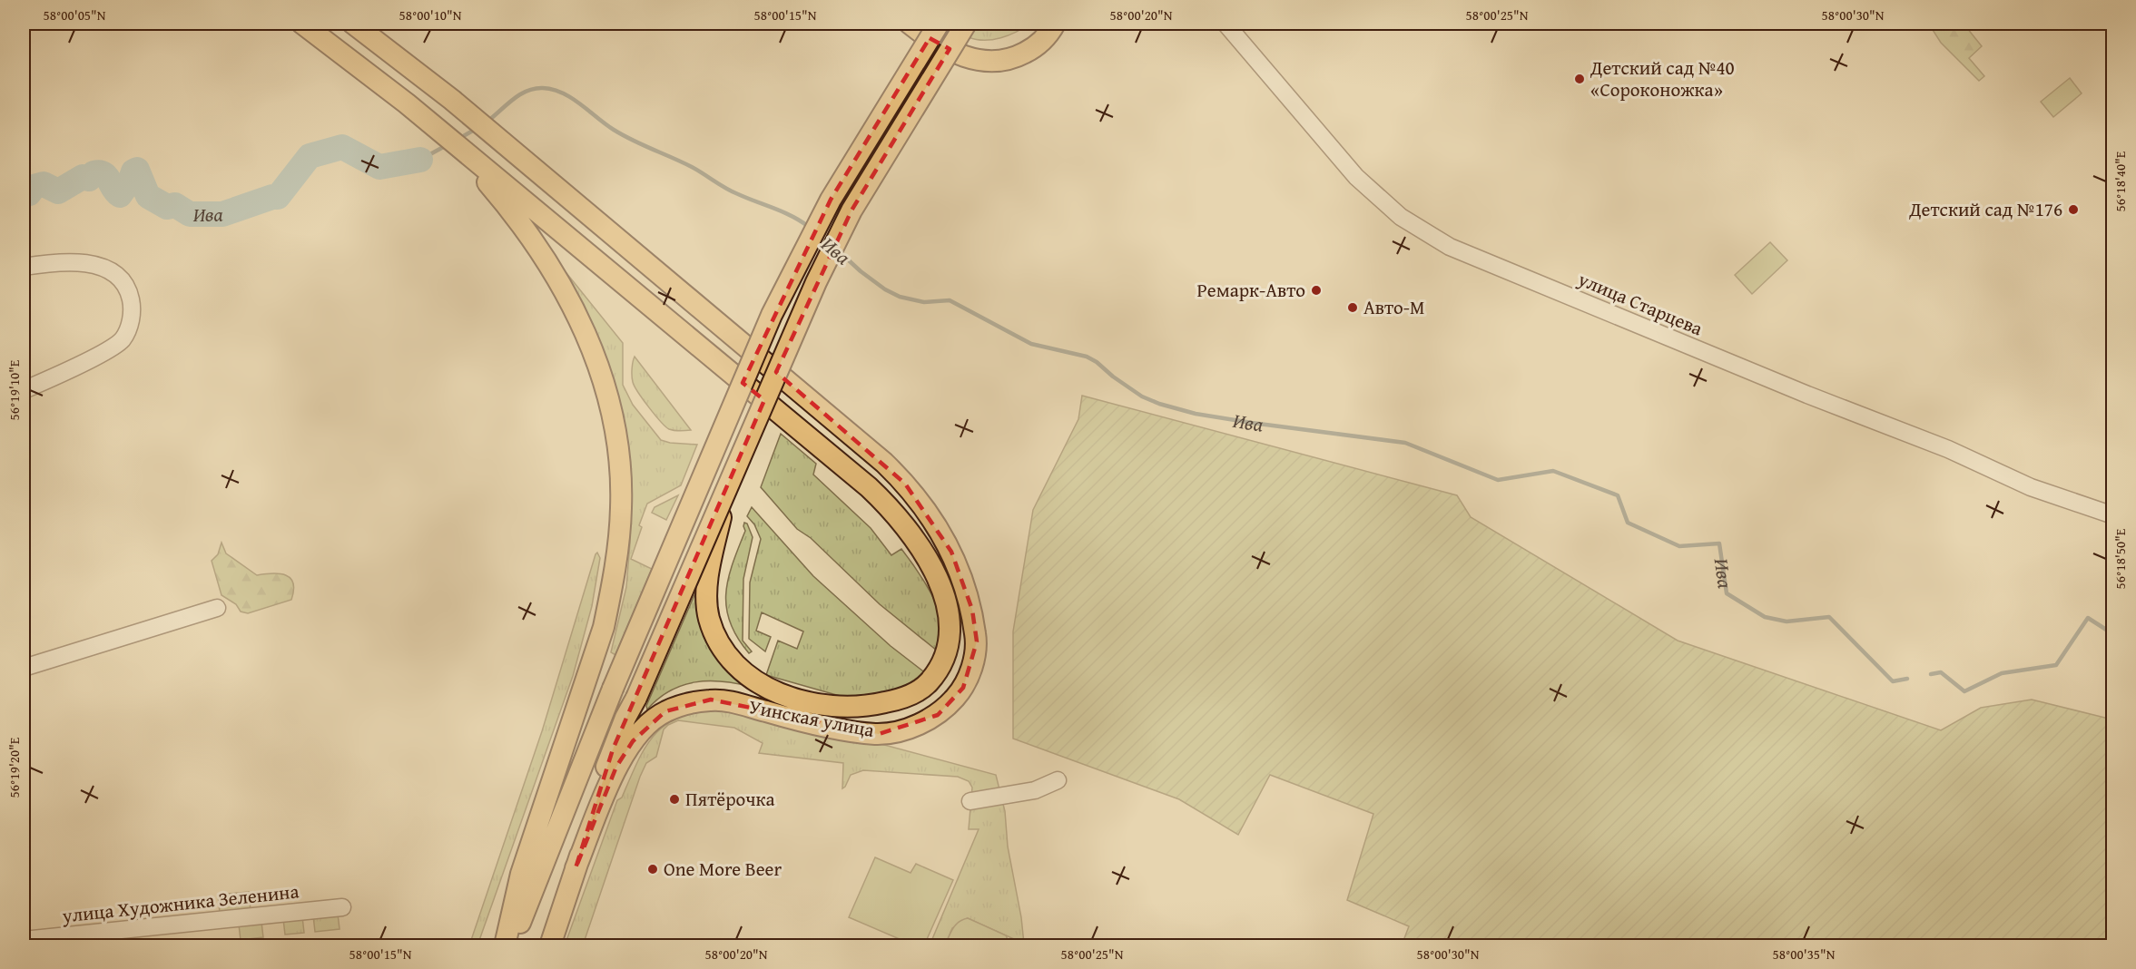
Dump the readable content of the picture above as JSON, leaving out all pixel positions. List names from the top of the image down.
{
  "streets": {
    "main road": ["Уинская улица"],
    "street": ["улица Старцева", "улица Художника Зеленина"]
  },
  "water": ["Ива"],
  "places": [
    "Детский сад №40 «Сороконожка»",
    "Детский сад №176",
    "Ремарк-Авто",
    "Авто-М",
    "Пятёрочка",
    "One More Beer"
  ],
  "coordinates": [
    "58°00'05\"N",
    "58°00'10\"N",
    "58°00'15\"N",
    "58°00'20\"N",
    "58°00'25\"N",
    "58°00'30\"N",
    "56°18'40\"E",
    "56°19'10\"E",
    "56°18'50\"E",
    "56°19'20\"E",
    "58°00'35\"N"
  ]
}
